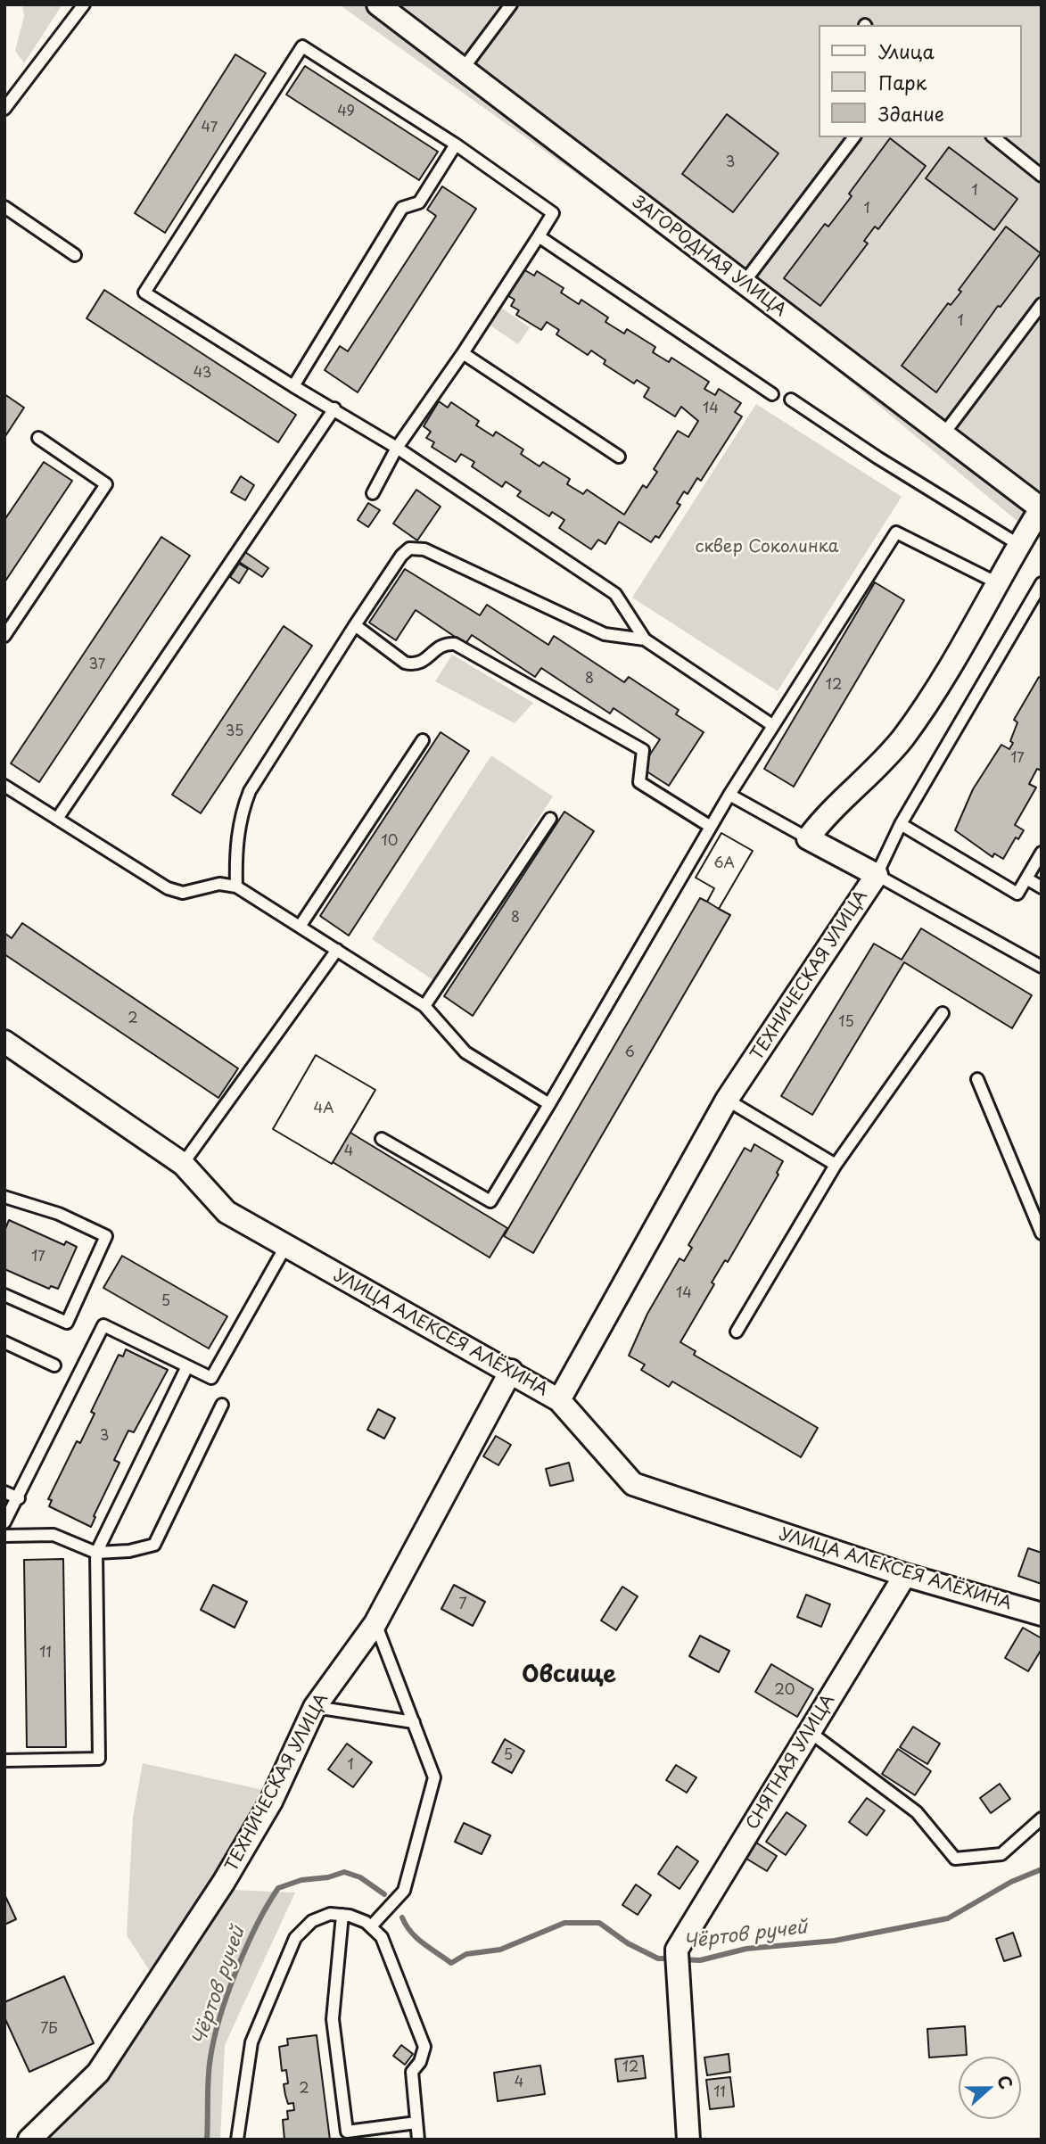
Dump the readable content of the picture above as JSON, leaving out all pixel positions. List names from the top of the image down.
{
  "streets": {
    "street": [
      "ЗАГОРОДНАЯ УЛИЦА",
      "ТЕХНИЧЕСКАЯ УЛИЦА",
      "УЛИЦА АЛЕКСЕЯ АЛЁХИНА",
      "СНЯТНАЯ УЛИЦА"
    ]
  },
  "crossings": [
    ["ТЕХНИЧЕСКАЯ УЛИЦА", "УЛИЦА АЛЕКСЕЯ АЛЁХИНА"],
    ["УЛИЦА АЛЕКСЕЯ АЛЁХИНА", "СНЯТНАЯ УЛИЦА"]
  ],
  "districts": ["Овсище"],
  "water": ["Чёртов ручей"],
  "parks": ["сквер Соколинка"],
  "house_numbers": [
    "49",
    "47",
    "3",
    "1",
    "1",
    "1",
    "43",
    "14",
    "37",
    "8",
    "12",
    "35",
    "17",
    "10",
    "6А",
    "8",
    "2",
    "15",
    "6",
    "4А",
    "4",
    "17",
    "14",
    "5",
    "3",
    "7",
    "11",
    "20",
    "5",
    "1",
    "7Б",
    "12",
    "4",
    "2",
    "11"
  ],
  "legend": ["Улица", "Парк", "Здание"],
  "north": "right"
}
